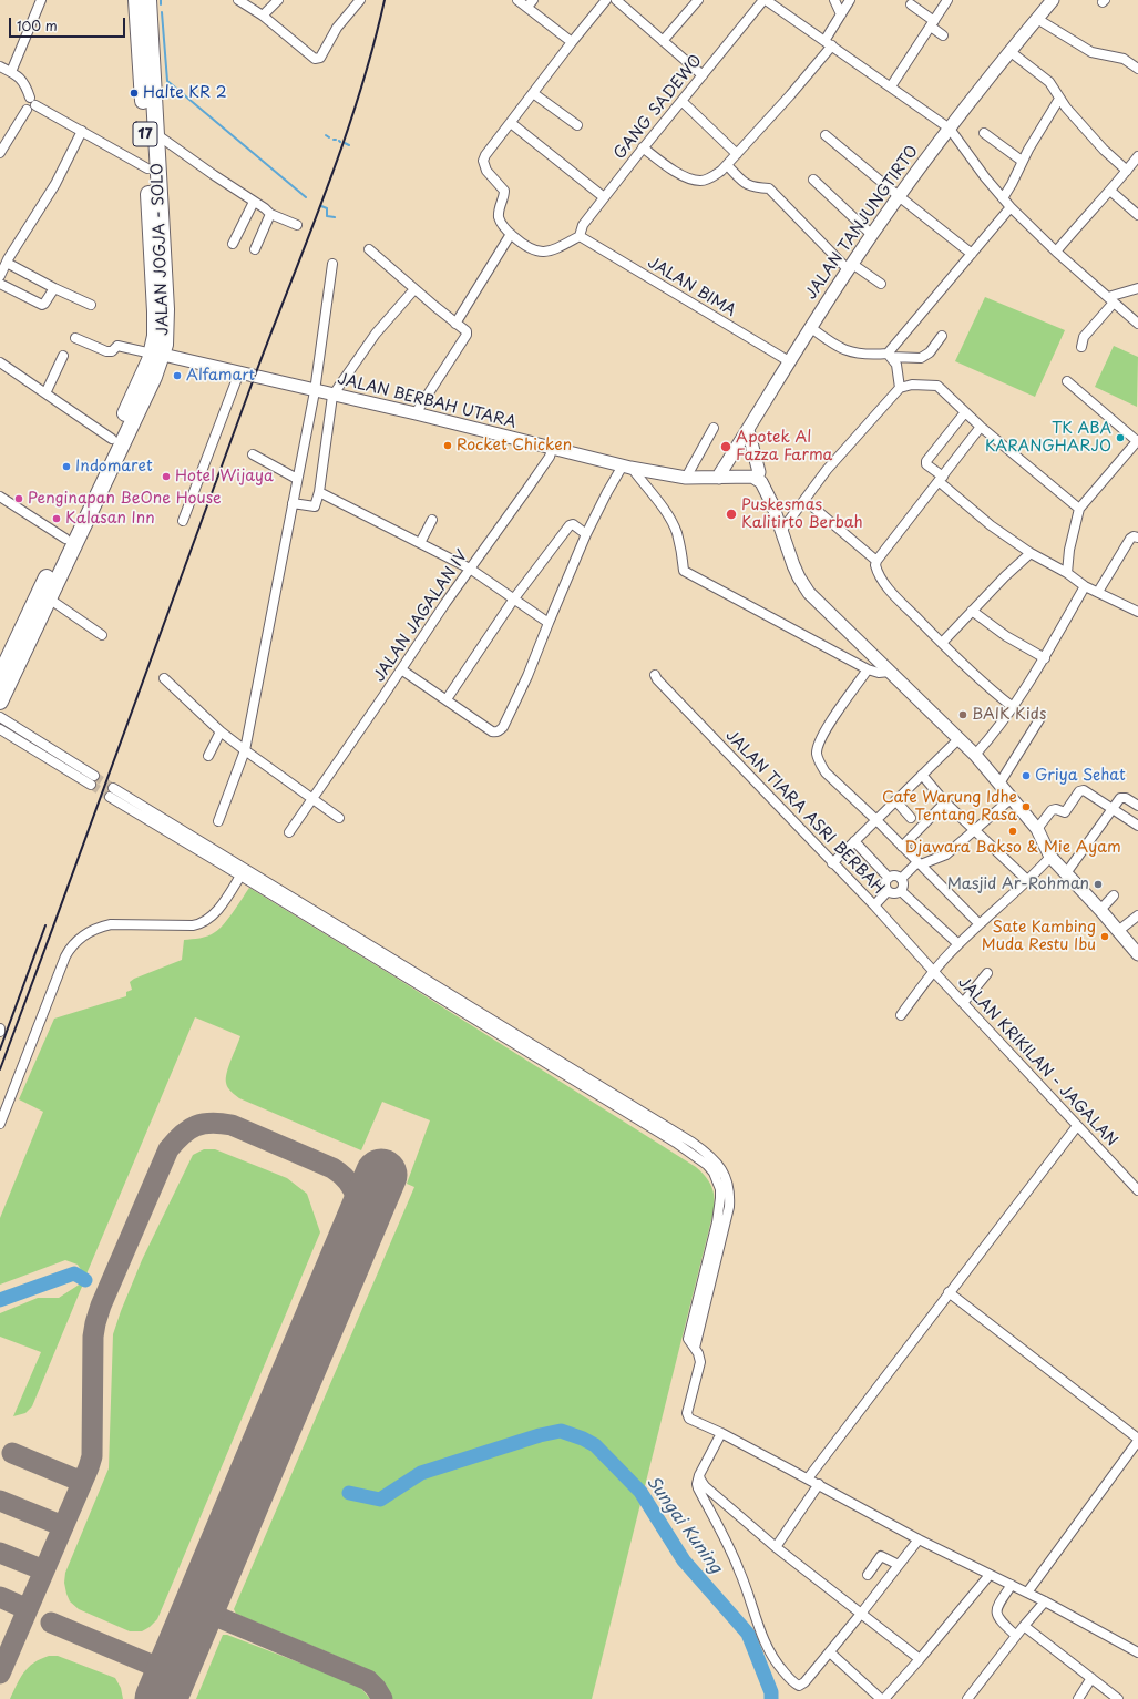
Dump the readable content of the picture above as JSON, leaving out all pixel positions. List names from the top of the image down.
{
  "streets": {
    "highway": ["17", "JALAN JOGJA - SOLO"],
    "main road": ["JALAN TANJUNGTIRTO", "JALAN BERBAH UTARA"],
    "street": [
      "GANG SADEWO",
      "JALAN BIMA",
      "JALAN JAGALAN IV",
      "JALAN TIARA ASRI BERBAH",
      "JALAN KRIKILAN - JAGALAN"
    ]
  },
  "crossings": [
    ["GANG SADEWO", "JALAN BIMA"],
    ["JALAN TANJUNGTIRTO", "JALAN BIMA"],
    ["JALAN TANJUNGTIRTO", "JALAN BERBAH UTARA"],
    ["JALAN JOGJA - SOLO", "JALAN BERBAH UTARA"],
    ["JALAN BERBAH UTARA", "JALAN JAGALAN IV"],
    ["JALAN TIARA ASRI BERBAH", "JALAN KRIKILAN - JAGALAN"]
  ],
  "water": ["Sungai Kuning"],
  "places": [
    "Halte KR 2",
    "Alfamart",
    "TK ABA KARANGHARJO",
    "Rocket Chicken",
    "Apotek Al Fazza Farma",
    "Indomaret",
    "Hotel Wijaya",
    "Penginapan BeOne House",
    "Puskesmas Kalitirto Berbah",
    "Kalasan Inn",
    "BAIK Kids",
    "Griya Sehat",
    "Cafe Warung Idhe Tentang Rasa",
    "Djawara Bakso & Mie Ayam",
    "Masjid Ar-Rohman",
    "Sate Kambing Muda Restu Ibu"
  ],
  "scale_bar": "100 m"
}
